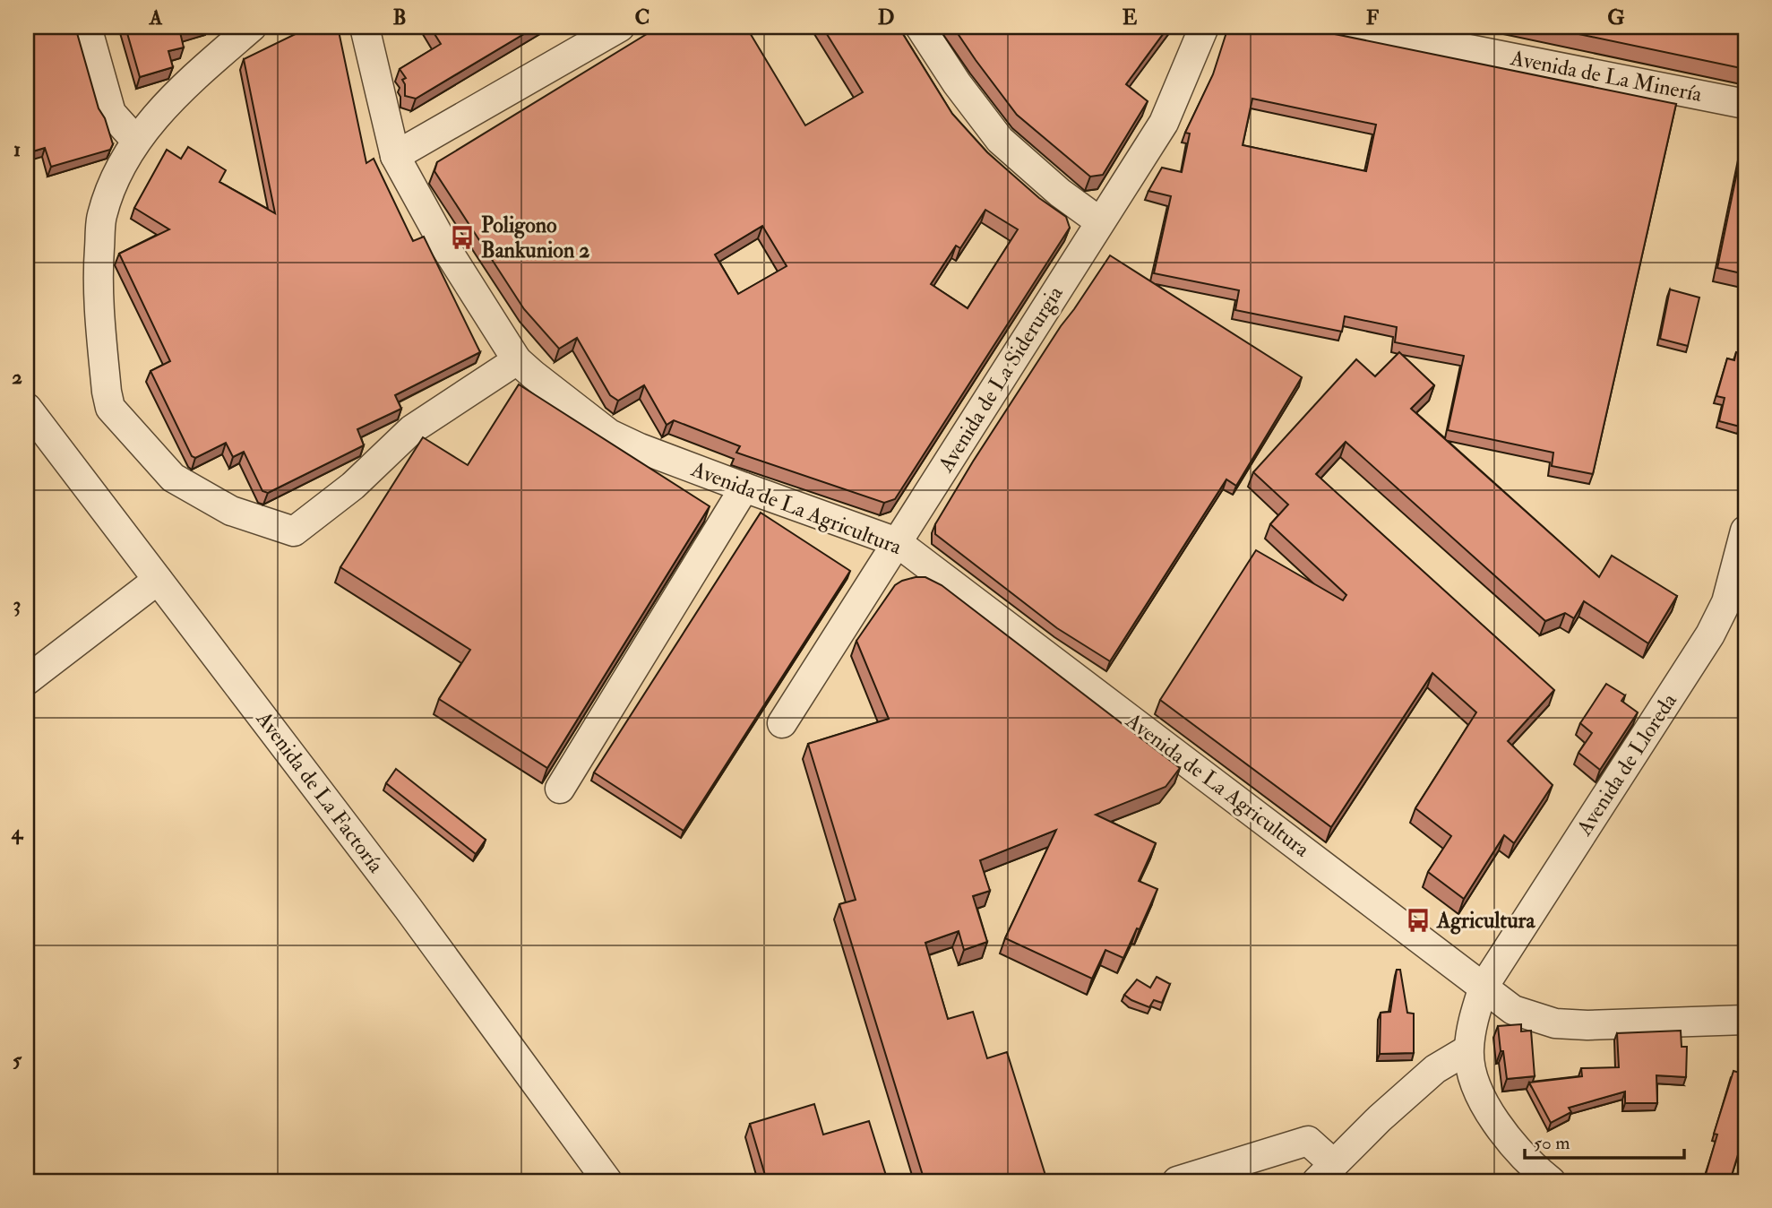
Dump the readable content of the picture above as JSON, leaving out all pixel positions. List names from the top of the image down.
{
  "streets": {
    "street": [
      "Avenida de La Minería",
      "Avenida de La Siderurgia",
      "Avenida de La Agricultura",
      "Avenida de Lloreda",
      "Avenida de La Factoría"
    ]
  },
  "crossings": [
    ["Avenida de La Siderurgia", "Avenida de La Agricultura"],
    ["Avenida de La Agricultura", "Avenida de Lloreda"]
  ],
  "places": {
    "bus stop": ["Poligono Bankunion 2", "Agricultura"]
  },
  "scale_bar": "50 m",
  "grid": {
    "columns": [
      "A",
      "B",
      "C",
      "D",
      "E",
      "F",
      "G"
    ],
    "rows": [
      "1",
      "2",
      "3",
      "4",
      "5"
    ]
  }
}
